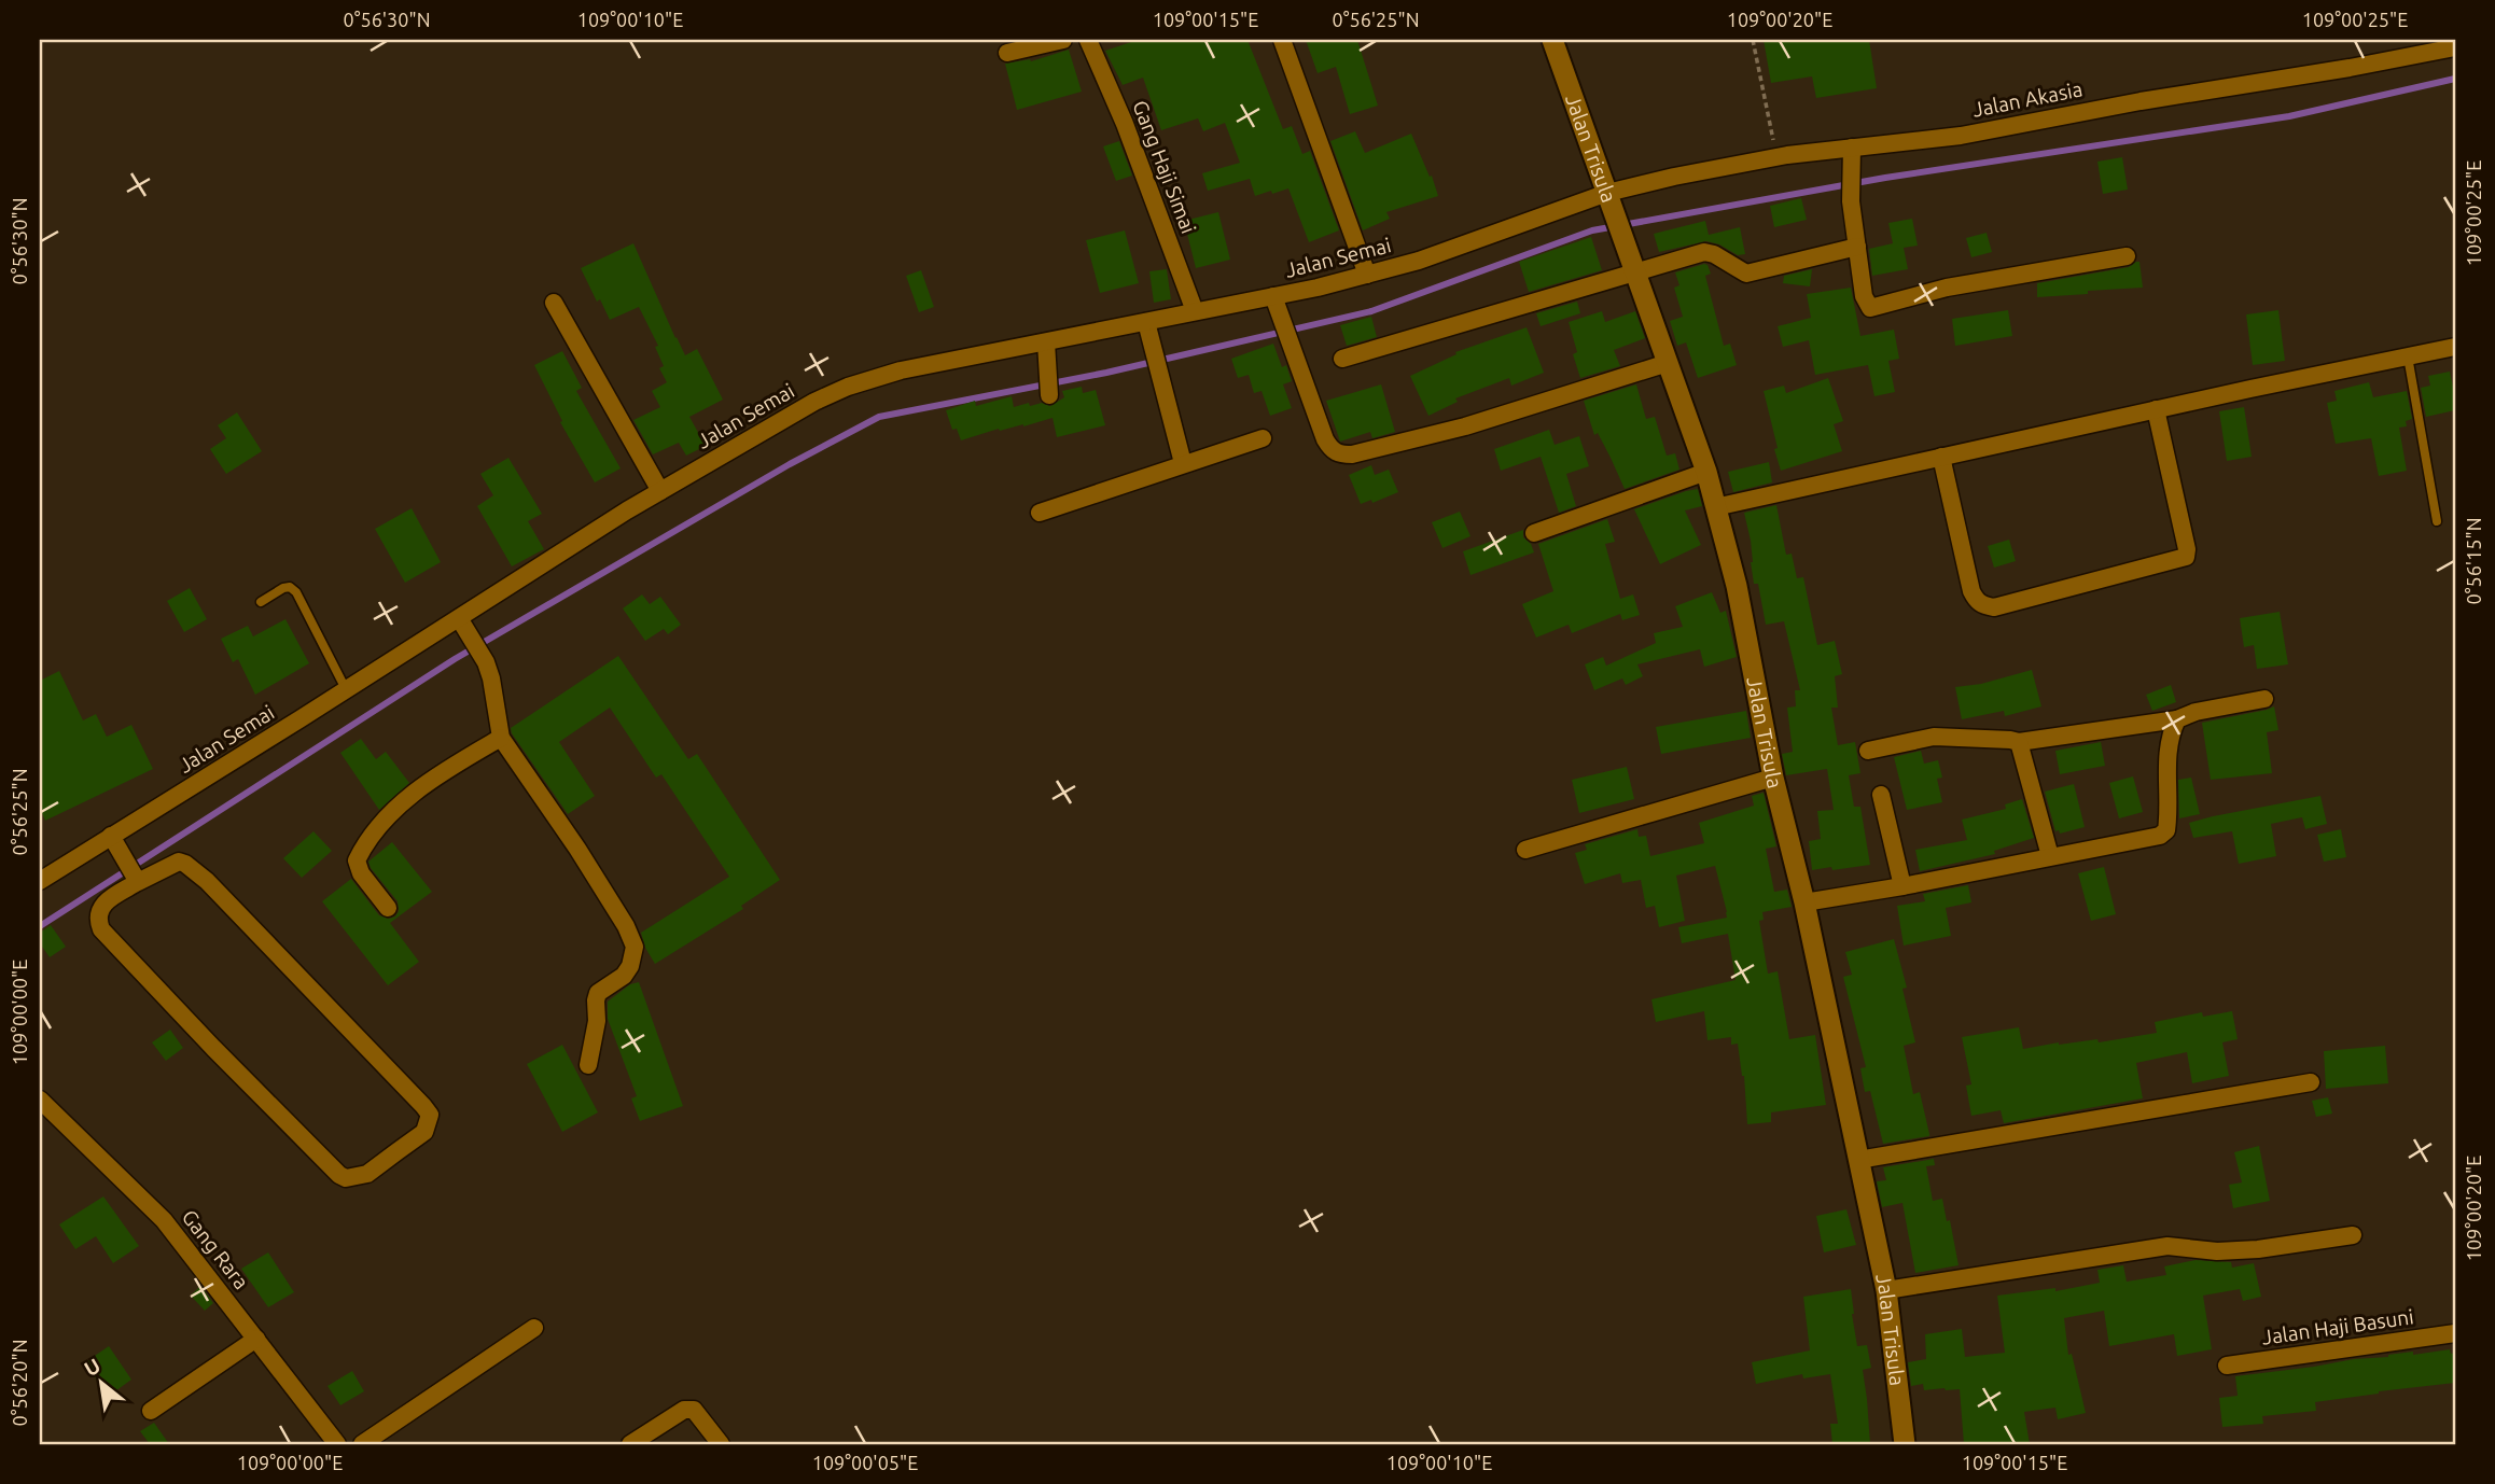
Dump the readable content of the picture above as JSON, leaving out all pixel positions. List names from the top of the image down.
{
  "streets": {
    "street": [
      "Jalan Akasia",
      "Jalan Trisula",
      "Gang Haji Simai",
      "Jalan Semai",
      "Gang Rara",
      "Jalan Haji Basuni"
    ]
  },
  "crossings": [
    ["Jalan Akasia", "Jalan Trisula"],
    ["Jalan Akasia", "Jalan Semai"],
    ["Jalan Trisula", "Jalan Semai"],
    ["Gang Haji Simai", "Jalan Semai"]
  ],
  "north": "top left",
  "coordinates": [
    "0°56'30\"N",
    "109°00'10\"E",
    "109°00'15\"E",
    "0°56'25\"N",
    "109°00'20\"E",
    "109°00'25\"E",
    "0°56'15\"N",
    "109°00'00\"E",
    "0°56'20\"N",
    "109°00'05\"E"
  ]
}
